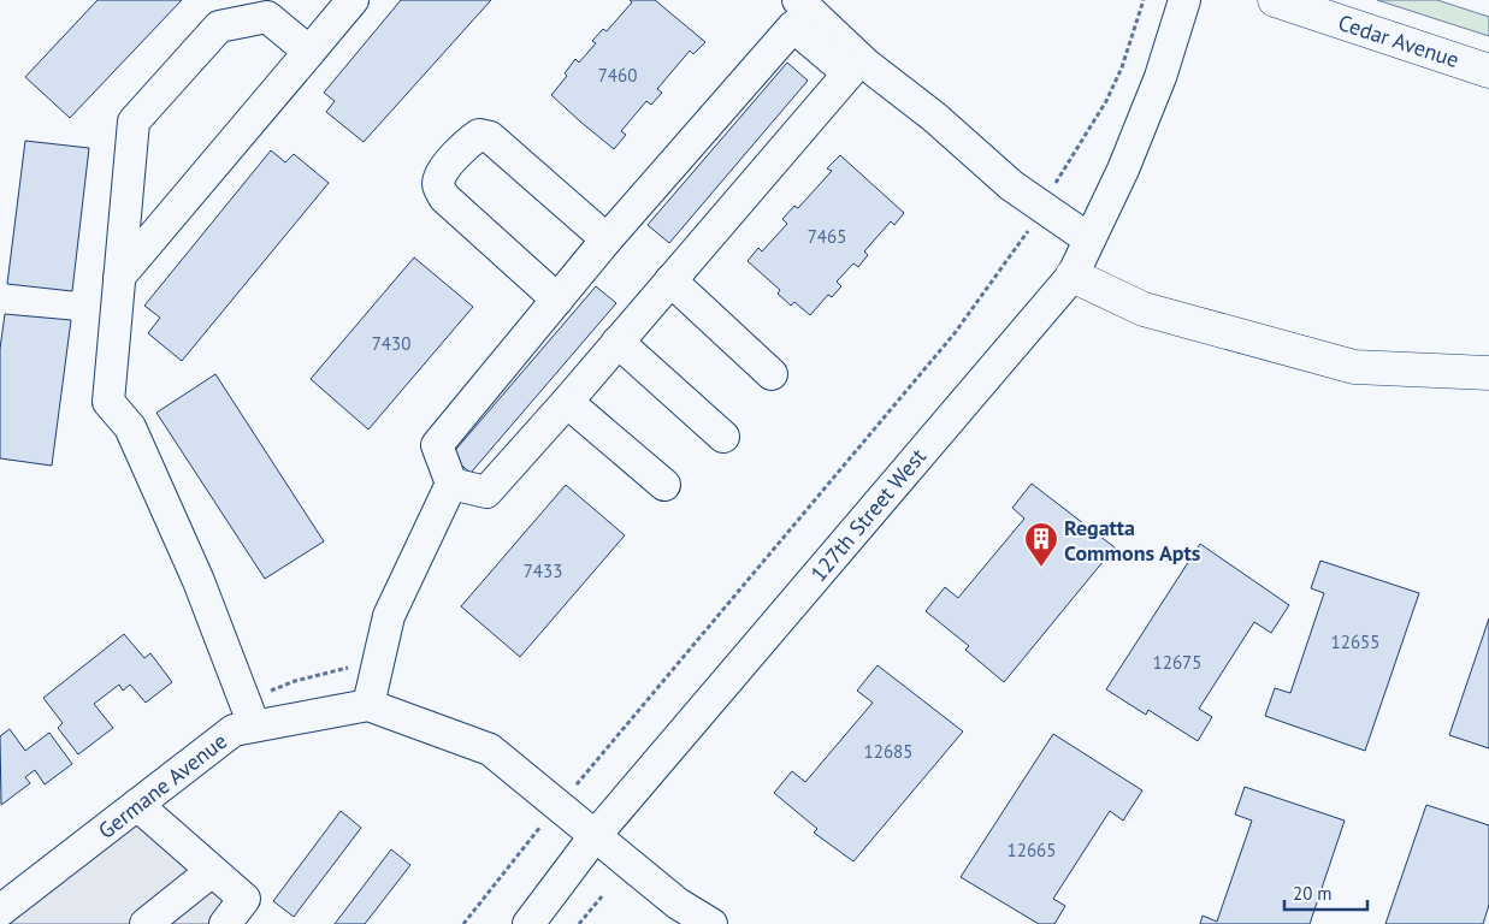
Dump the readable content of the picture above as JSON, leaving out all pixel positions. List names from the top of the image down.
{
  "streets": {
    "highway": ["Cedar Avenue"],
    "street": ["127th Street West", "Germane Avenue"]
  },
  "places": {
    "building": ["Regatta Commons Apts"]
  },
  "house_numbers": [
    "7460",
    "7465",
    "7430",
    "7433",
    "12655",
    "12675",
    "12685",
    "12665"
  ],
  "scale_bar": "20 m"
}
